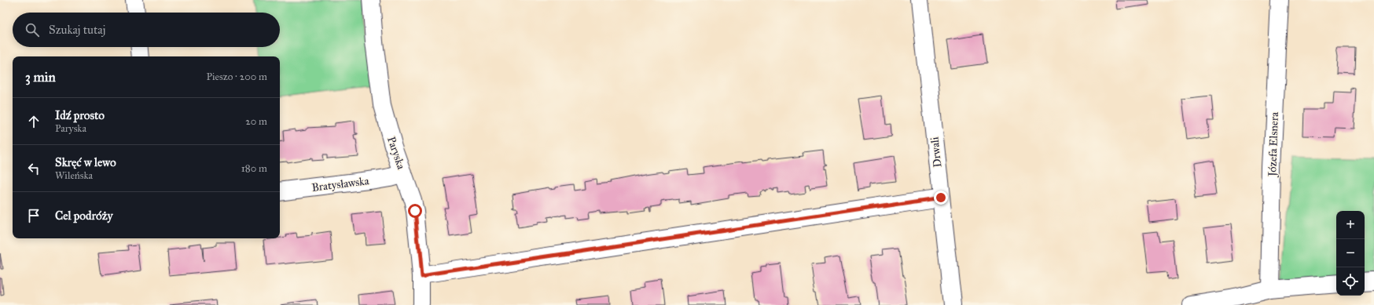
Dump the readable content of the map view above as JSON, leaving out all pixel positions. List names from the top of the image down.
{
  "streets": {
    "street": [
      "Józefa Elsnera",
      "Drwali",
      "Paryska",
      "Bratysławska"
    ]
  },
  "crossings": [
    ["Paryska", "Bratysławska"]
  ],
  "page": {
    "search": "Szukaj tutaj",
    "heading": ["3 min", "Pieszo · 200 m"],
    "list": [
      ["Idź prosto", "Paryska", "20 m"],
      ["Skręć w lewo", "Wileńska", "180 m"],
      "Cel podróży"
    ],
    "map_buttons": ["+", "−"]
  }
}
